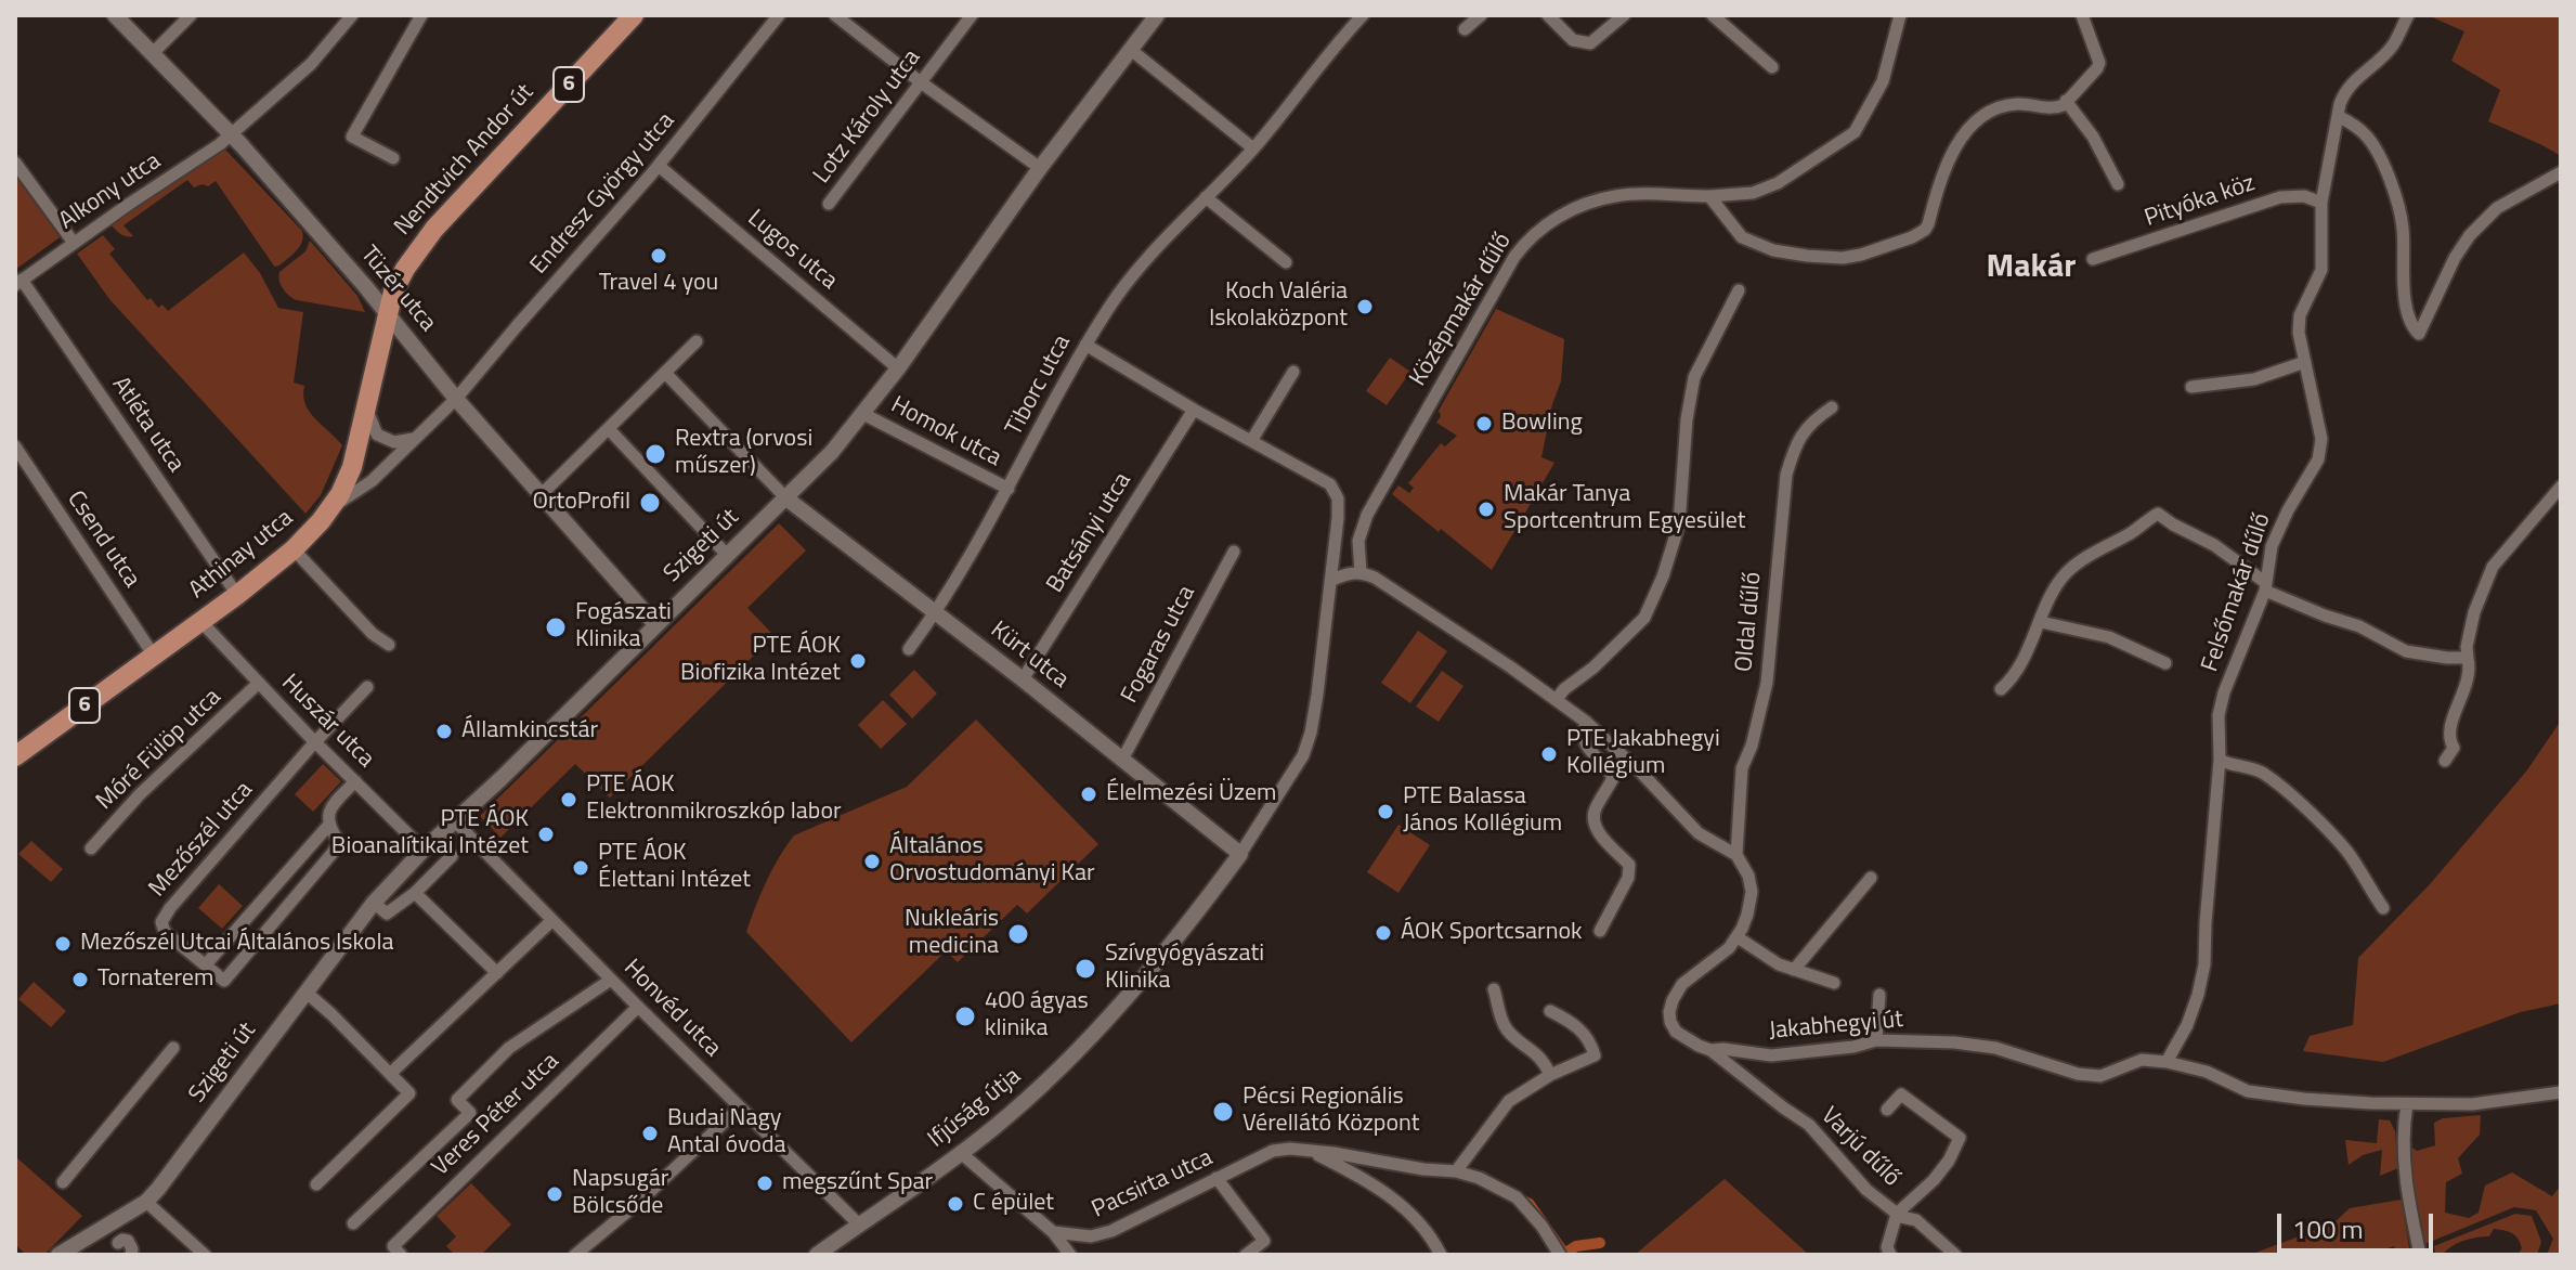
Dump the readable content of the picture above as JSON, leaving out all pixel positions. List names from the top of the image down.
{
  "streets": {
    "main road": ["6", "Nendtvich Andor út", "Athinay utca"],
    "street": [
      "Lotz Károly utca",
      "Alkony utca",
      "Endresz György utca",
      "Pityóka köz",
      "Lugos utca",
      "Tüzér utca",
      "Középmakár dűlő",
      "Tiborc utca",
      "Atléta utca",
      "Homok utca",
      "Batsányi utca",
      "Csend utca",
      "Szigeti út",
      "Felsőmakár dűlő",
      "Oldal dűlő",
      "Fogaras utca",
      "Kürt utca",
      "Huszár utca",
      "Móré Fülöp utca",
      "Mezőszél utca",
      "Honvéd utca",
      "Jakabhegyi út",
      "Ifjúság útja",
      "Veres Péter utca",
      "Varjú dűlő",
      "Pacsirta utca"
    ]
  },
  "crossings": [
    ["Nendtvich Andor út", "Tüzér utca"],
    ["Nendtvich Andor út", "Athinay utca"],
    ["Alkony utca", "Tüzér utca"],
    ["Alkony utca", "Atléta utca"],
    ["Endresz György utca", "Lugos utca"],
    ["Endresz György utca", "Tüzér utca"],
    ["Endresz György utca", "Athinay utca"],
    ["Pityóka köz", "Felsőmakár dűlő"],
    ["Lugos utca", "Szigeti út"],
    ["Tüzér utca", "Szigeti út"],
    ["Tüzér utca", "Athinay utca"],
    ["Tiborc utca", "Homok utca"],
    ["Tiborc utca", "Kürt utca"],
    ["Atléta utca", "Athinay utca"],
    ["Homok utca", "Szigeti út"],
    ["Batsányi utca", "Kürt utca"],
    ["Csend utca", "Athinay utca"],
    ["Szigeti út", "Kürt utca"],
    ["Szigeti út", "Huszár utca"],
    ["Szigeti út", "Honvéd utca"],
    ["Athinay utca", "Huszár utca"],
    ["Felsőmakár dűlő", "Jakabhegyi út"],
    ["Oldal dűlő", "Jakabhegyi út"],
    ["Fogaras utca", "Kürt utca"],
    ["Kürt utca", "Ifjúság útja"],
    ["Huszár utca", "Móré Fülöp utca"],
    ["Huszár utca", "Mezőszél utca"],
    ["Honvéd utca", "Ifjúság útja"],
    ["Honvéd utca", "Veres Péter utca"],
    ["Jakabhegyi út", "Varjú dűlő"]
  ],
  "districts": ["Makár"],
  "places": [
    "Travel 4 you",
    "Koch Valéria Iskolaközpont",
    "Bowling",
    "Rextra (orvosi műszer)",
    "OrtoProfil",
    "Makár Tanya Sportcentrum Egyesület",
    "Fogászati Klinika",
    "PTE ÁOK Biofizika Intézet",
    "Államkincstár",
    "PTE Jakabhegyi Kollégium",
    "Élelmezési Üzem",
    "PTE ÁOK Elektronmikroszkóp labor",
    "PTE Balassa János Kollégium",
    "PTE ÁOK Bioanalítikai Intézet",
    "Általános Orvostudományi Kar",
    "PTE ÁOK Élettani Intézet",
    "ÁOK Sportcsarnok",
    "Nukleáris medicina",
    "Mezőszél Utcai Általános Iskola",
    "Szívgyógyászati Klinika",
    "Tornaterem",
    "400 ágyas klinika",
    "Pécsi Regionális Vérellátó Központ",
    "Budai Nagy Antal óvoda",
    "megszűnt Spar",
    "Napsugár Bölcsőde",
    "C épület"
  ],
  "scale_bar": "100 m"
}
